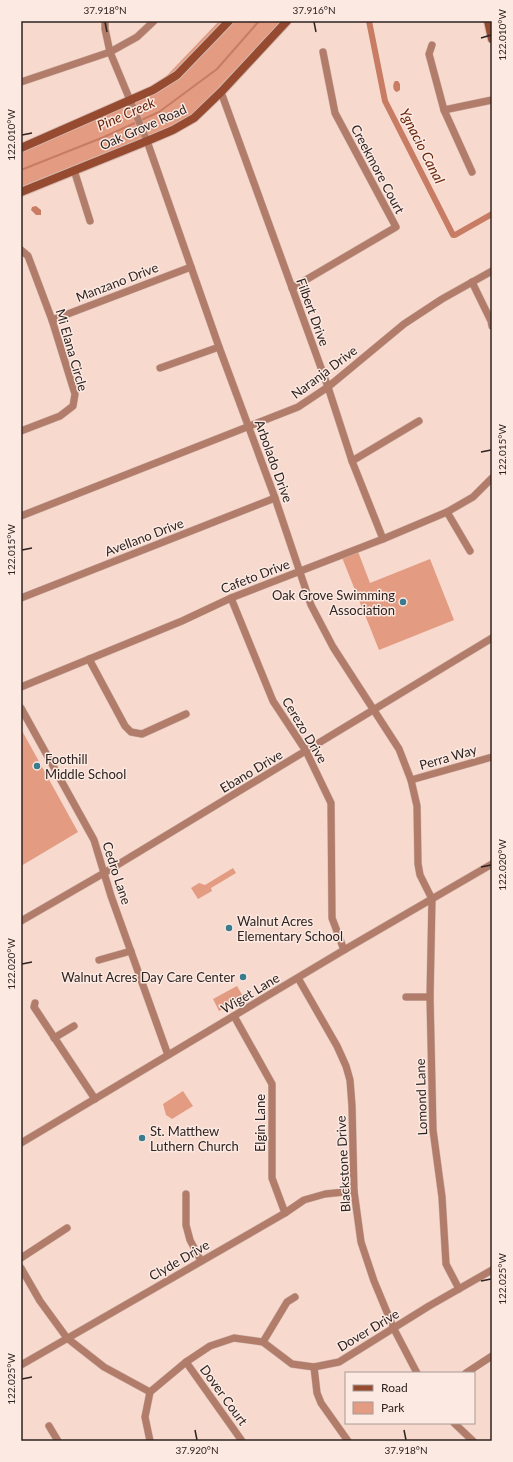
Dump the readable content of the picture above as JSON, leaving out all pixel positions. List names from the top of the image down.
{
  "streets": {
    "street": [
      "Oak Grove Road",
      "Creekmore Court",
      "Manzano Drive",
      "Filbert Drive",
      "Mi Elana Circle",
      "Naranja Drive",
      "Arbolado Drive",
      "Avellano Drive",
      "Cafeto Drive",
      "Cerezo Drive",
      "Perra Way",
      "Ebano Drive",
      "Cedro Lane",
      "Wiget Lane",
      "Lomond Lane",
      "Elgin Lane",
      "Blackstone Drive",
      "Clyde Drive",
      "Dover Drive",
      "Dover Court"
    ]
  },
  "crossings": [
    ["Oak Grove Road", "Filbert Drive"],
    ["Oak Grove Road", "Arbolado Drive"],
    ["Creekmore Court", "Filbert Drive"],
    ["Manzano Drive", "Mi Elana Circle"],
    ["Manzano Drive", "Arbolado Drive"],
    ["Filbert Drive", "Naranja Drive"],
    ["Filbert Drive", "Cafeto Drive"],
    ["Naranja Drive", "Arbolado Drive"],
    ["Arbolado Drive", "Avellano Drive"],
    ["Arbolado Drive", "Cafeto Drive"],
    ["Arbolado Drive", "Perra Way"],
    ["Arbolado Drive", "Ebano Drive"],
    ["Arbolado Drive", "Wiget Lane"],
    ["Arbolado Drive", "Lomond Lane"],
    ["Cafeto Drive", "Cerezo Drive"],
    ["Cerezo Drive", "Ebano Drive"],
    ["Cerezo Drive", "Wiget Lane"],
    ["Ebano Drive", "Cedro Lane"],
    ["Cedro Lane", "Wiget Lane"],
    ["Wiget Lane", "Lomond Lane"],
    ["Wiget Lane", "Elgin Lane"],
    ["Wiget Lane", "Blackstone Drive"],
    ["Lomond Lane", "Dover Drive"],
    ["Elgin Lane", "Clyde Drive"],
    ["Blackstone Drive", "Clyde Drive"],
    ["Blackstone Drive", "Dover Drive"],
    ["Dover Drive", "Dover Court"]
  ],
  "water": ["Pine Creek", "Ygnacio Canal"],
  "places": [
    "Oak Grove Swimming Association",
    "Foothill Middle School",
    "Walnut Acres Elementary School",
    "Walnut Acres Day Care Center",
    "St. Matthew Luthern Church"
  ],
  "legend": ["Road", "Park"],
  "coordinates": [
    "37.918°N",
    "37.916°N",
    "122.010°W",
    "122.015°W",
    "122.020°W",
    "122.025°W",
    "37.920°N"
  ]
}
